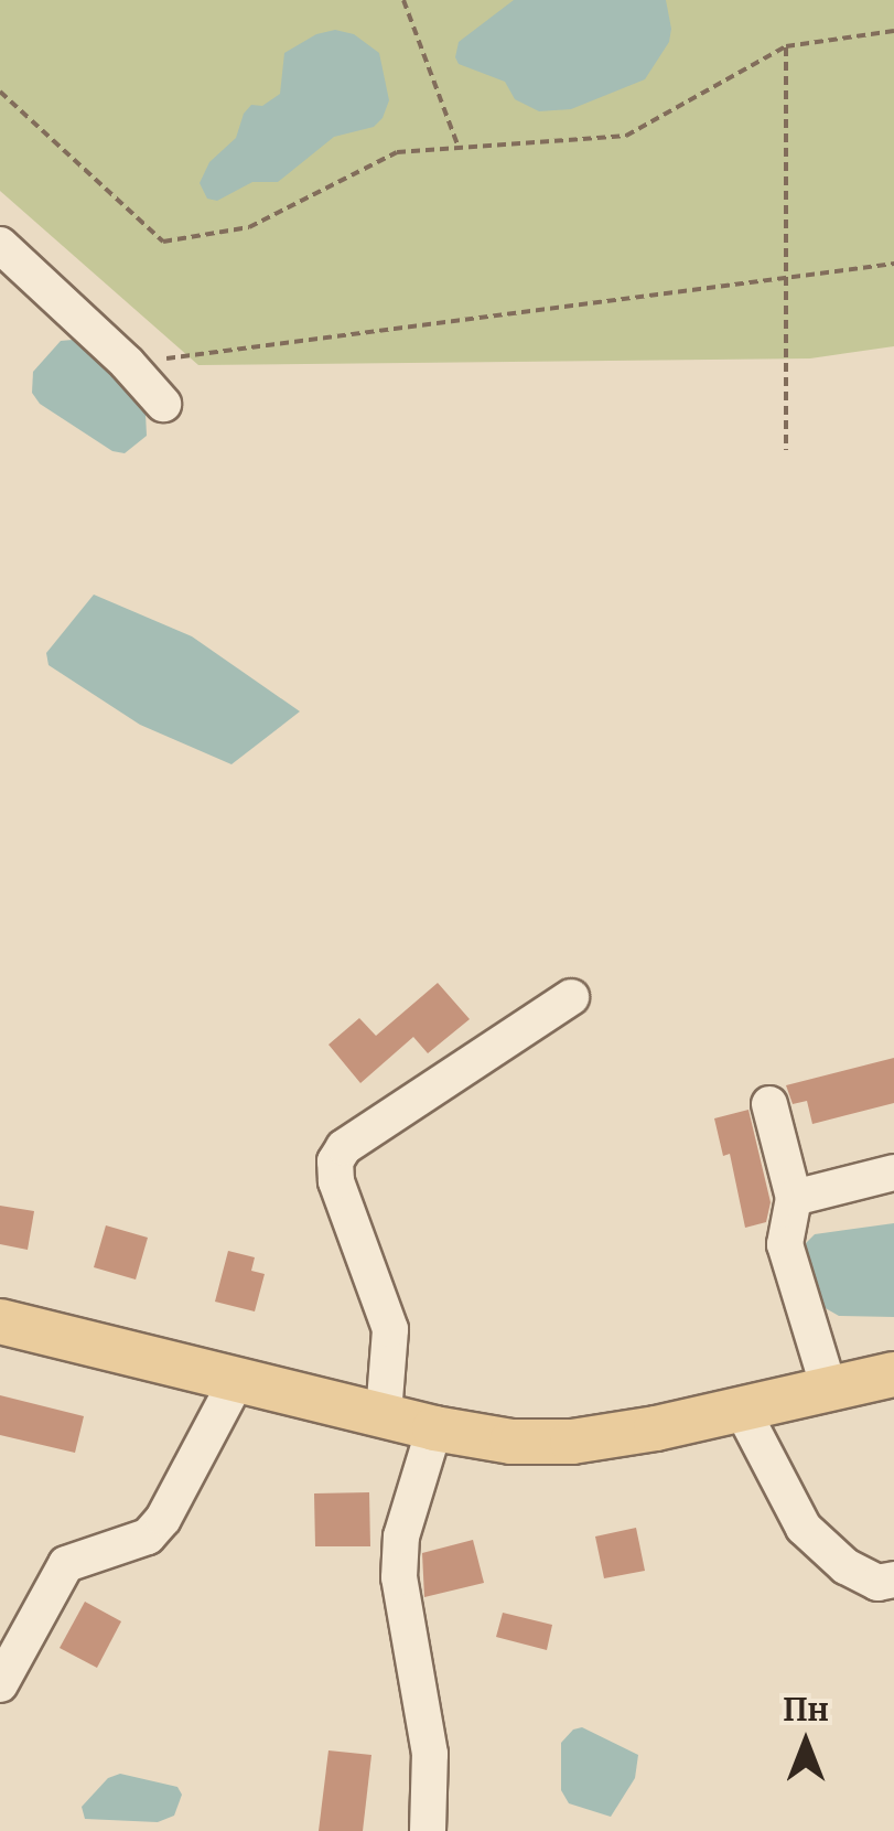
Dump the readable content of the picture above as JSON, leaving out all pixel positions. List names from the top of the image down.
{
  "north": "top"
}
